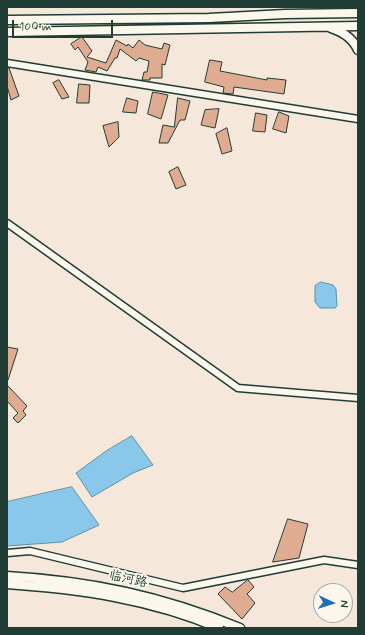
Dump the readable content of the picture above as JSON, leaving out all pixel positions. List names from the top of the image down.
{
  "streets": {
    "main road": ["临河路"]
  },
  "scale_bar": "100 m",
  "north": "right"
}
